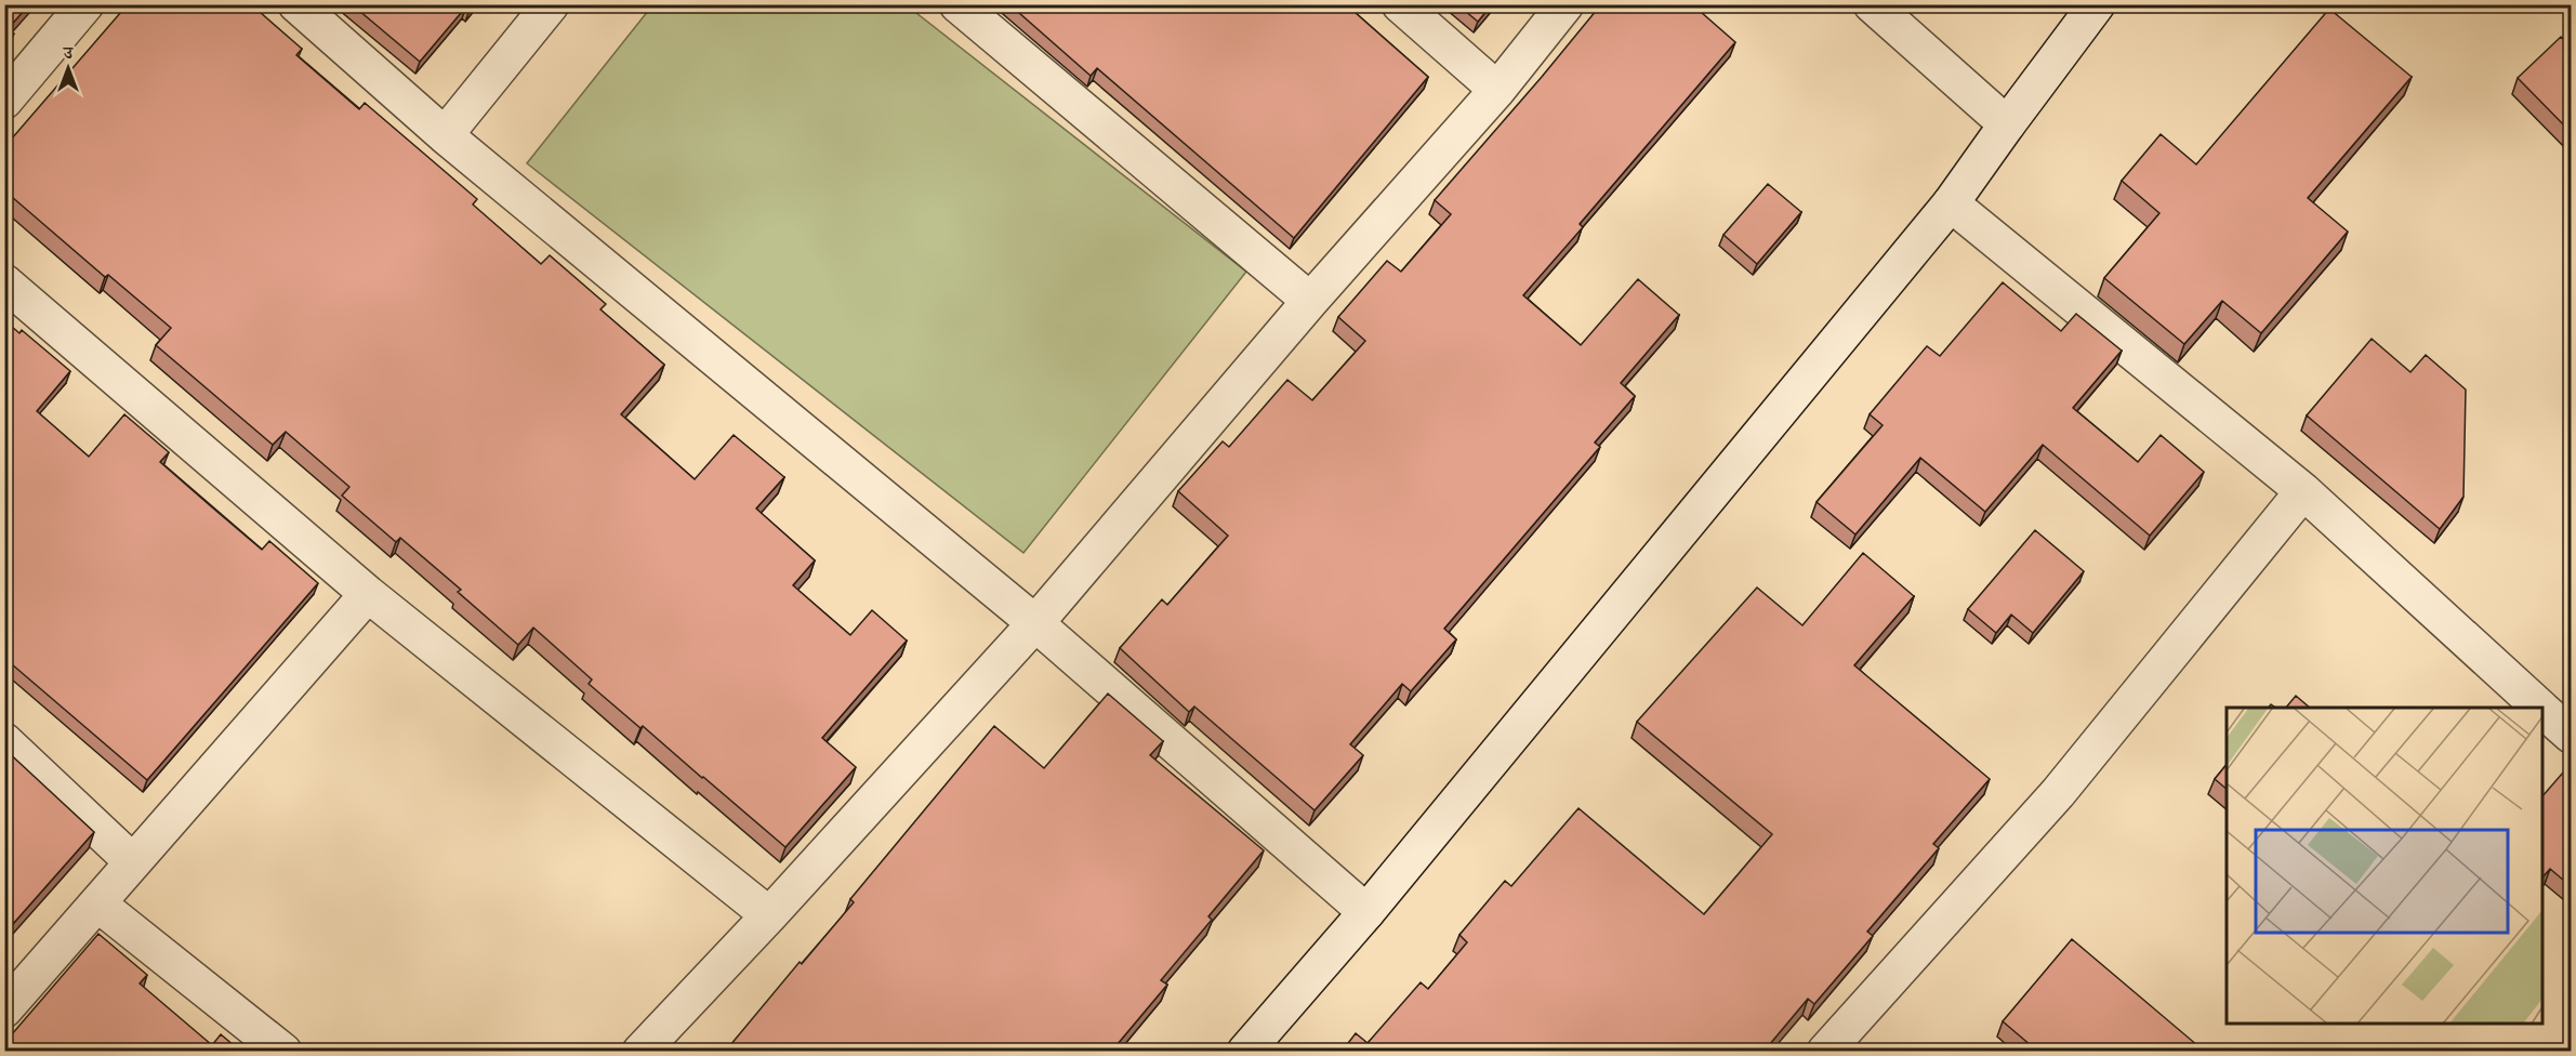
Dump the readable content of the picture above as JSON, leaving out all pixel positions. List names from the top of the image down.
{
  "north": "top"
}
